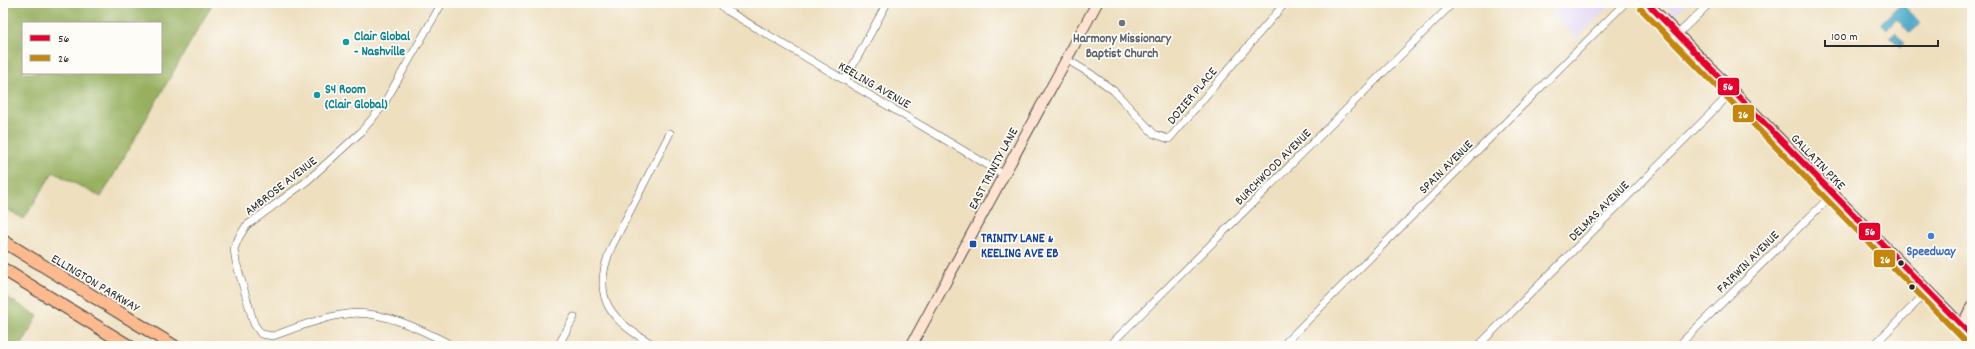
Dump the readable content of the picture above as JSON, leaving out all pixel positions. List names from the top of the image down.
{
  "streets": {
    "highway": ["ELLINGTON PARKWAY"],
    "main road": ["GALLATIN PIKE", "EAST TRINITY LANE"],
    "street": [
      "KEELING AVENUE",
      "DOZIER PLACE",
      "BURCHWOOD AVENUE",
      "SPAIN AVENUE",
      "AMBROSE AVENUE",
      "DELMAS AVENUE",
      "FAIRWIN AVENUE"
    ]
  },
  "crossings": [
    ["KEELING AVENUE", "EAST TRINITY LANE"],
    ["DOZIER PLACE", "EAST TRINITY LANE"],
    ["GALLATIN PIKE", "DELMAS AVENUE"],
    ["GALLATIN PIKE", "FAIRWIN AVENUE"]
  ],
  "places": {
    "other": [
      "Harmony Missionary Baptist Church",
      "Clair Global - Nashville",
      "S4 Room (Clair Global)",
      "Speedway"
    ],
    "transit": ["TRINITY LANE & KEELING AVE EB"]
  },
  "lines": ["transit line 56", "transit line 26"],
  "legend": ["56", "26"],
  "scale_bar": "100 m"
}
